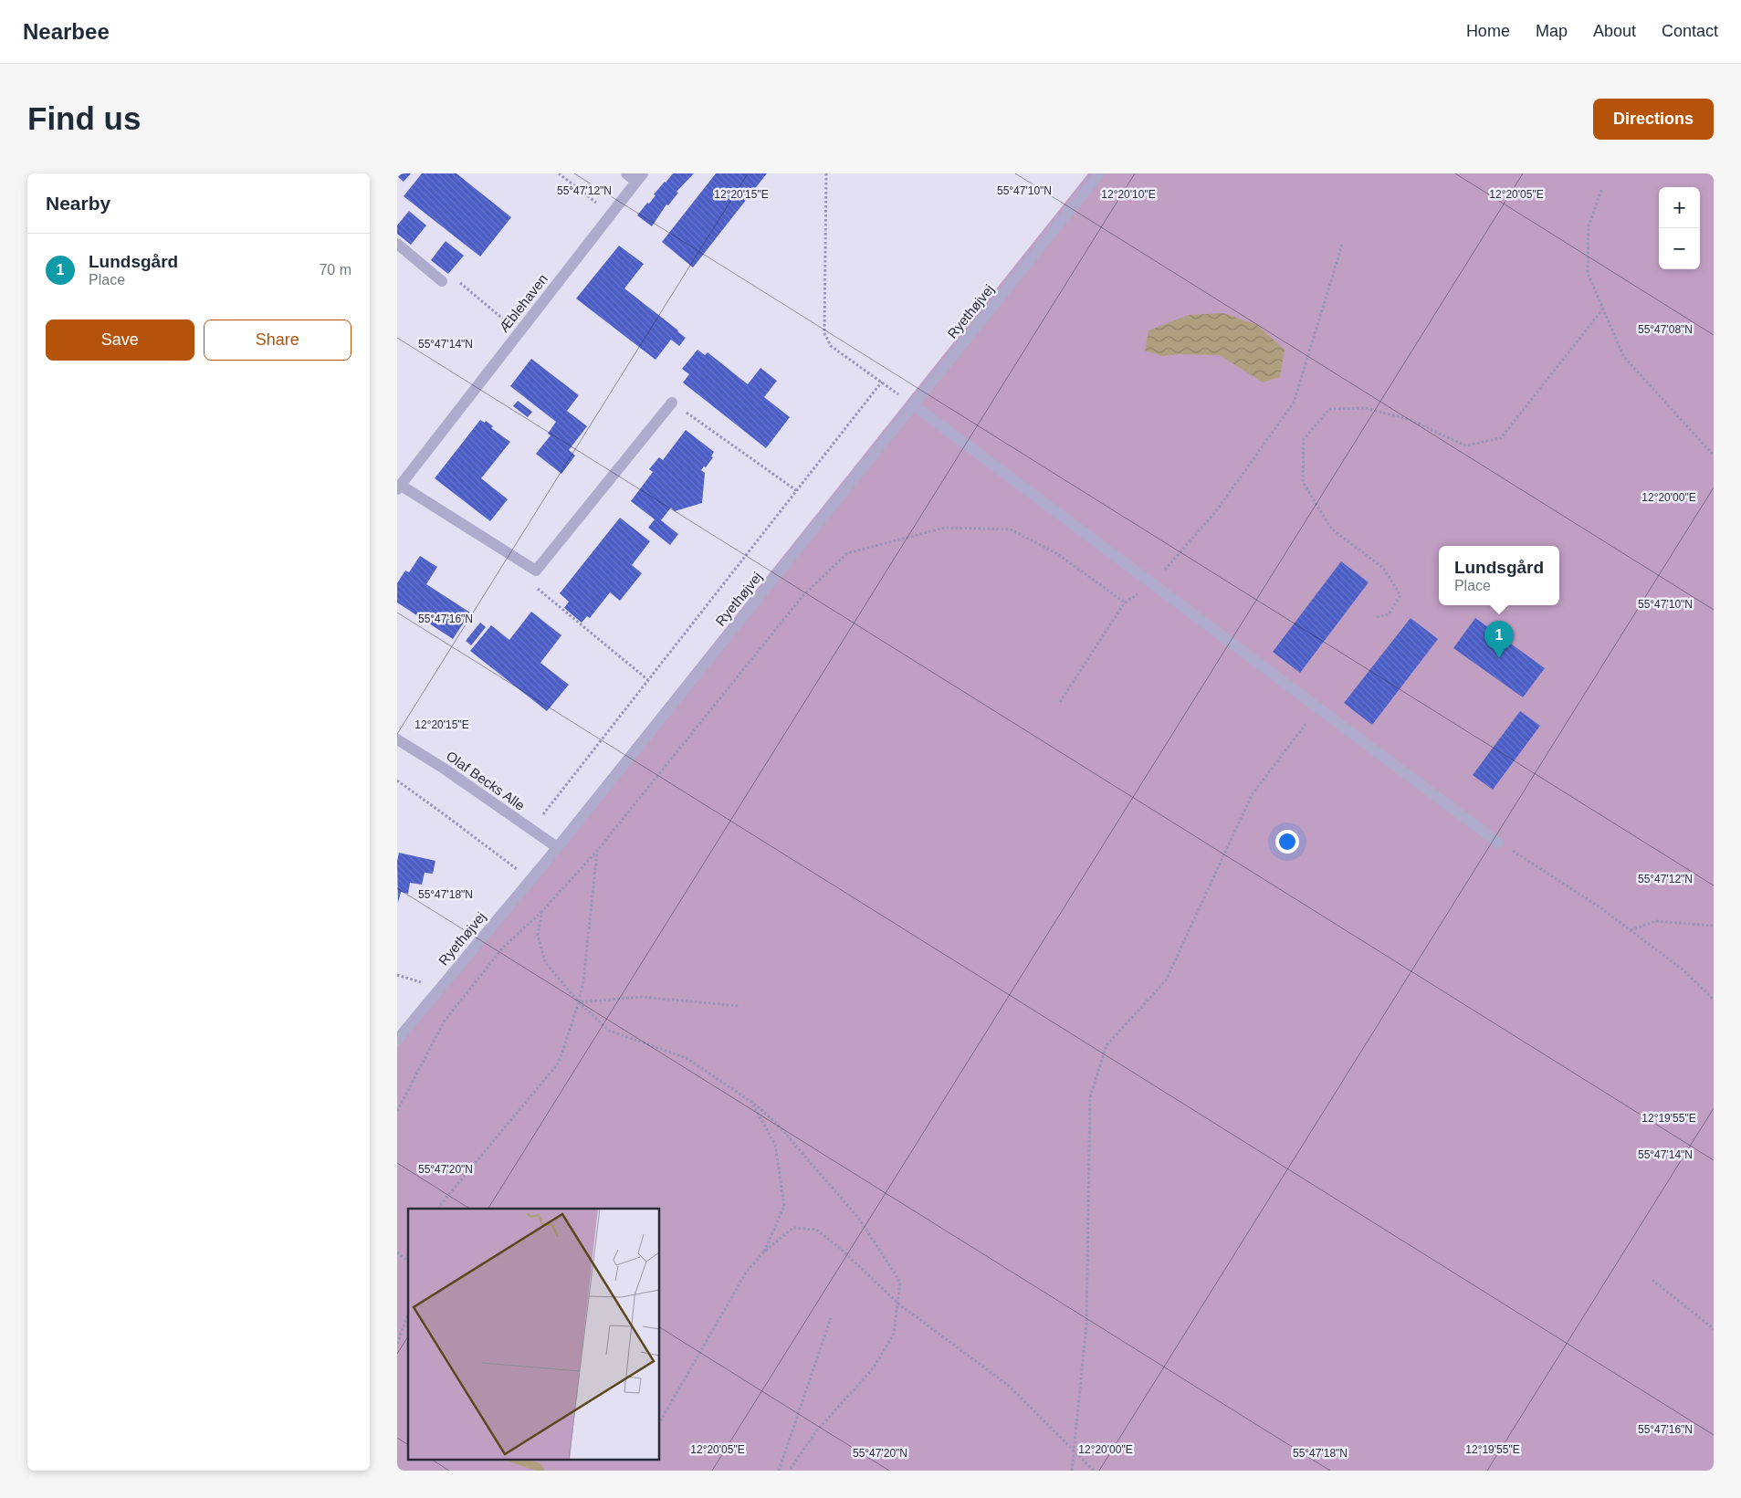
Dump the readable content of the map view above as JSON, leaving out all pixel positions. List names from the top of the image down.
{
  "streets": {
    "street": ["Æblehaven", "Ryethøjvej", "Olaf Becks Alle"]
  },
  "crossings": [
    ["Ryethøjvej", "Olaf Becks Alle"]
  ],
  "page": {
    "header": "Nearbee",
    "nav": [
      "Home",
      "Map",
      "About",
      "Contact"
    ],
    "buttons": [
      "Directions",
      ["Save", "Share"]
    ],
    "title": "Find us",
    "heading": "Nearby",
    "map_buttons": ["+", "−"],
    "list": [
      {
        "mark": "1",
        "name": "Lundsgård",
        "note": "Place",
        "value": "70 m"
      }
    ],
    "popup": ["Lundsgård", "Place"],
    "pins": "1"
  },
  "coordinates": [
    "55°47'10\"N",
    "55°47'12\"N",
    "12°20'15\"E",
    "12°20'10\"E",
    "12°20'05\"E",
    "55°47'08\"N",
    "55°47'14\"N",
    "12°20'00\"E",
    "55°47'16\"N",
    "55°47'18\"N",
    "12°19'55\"E",
    "55°47'20\"N"
  ]
}
